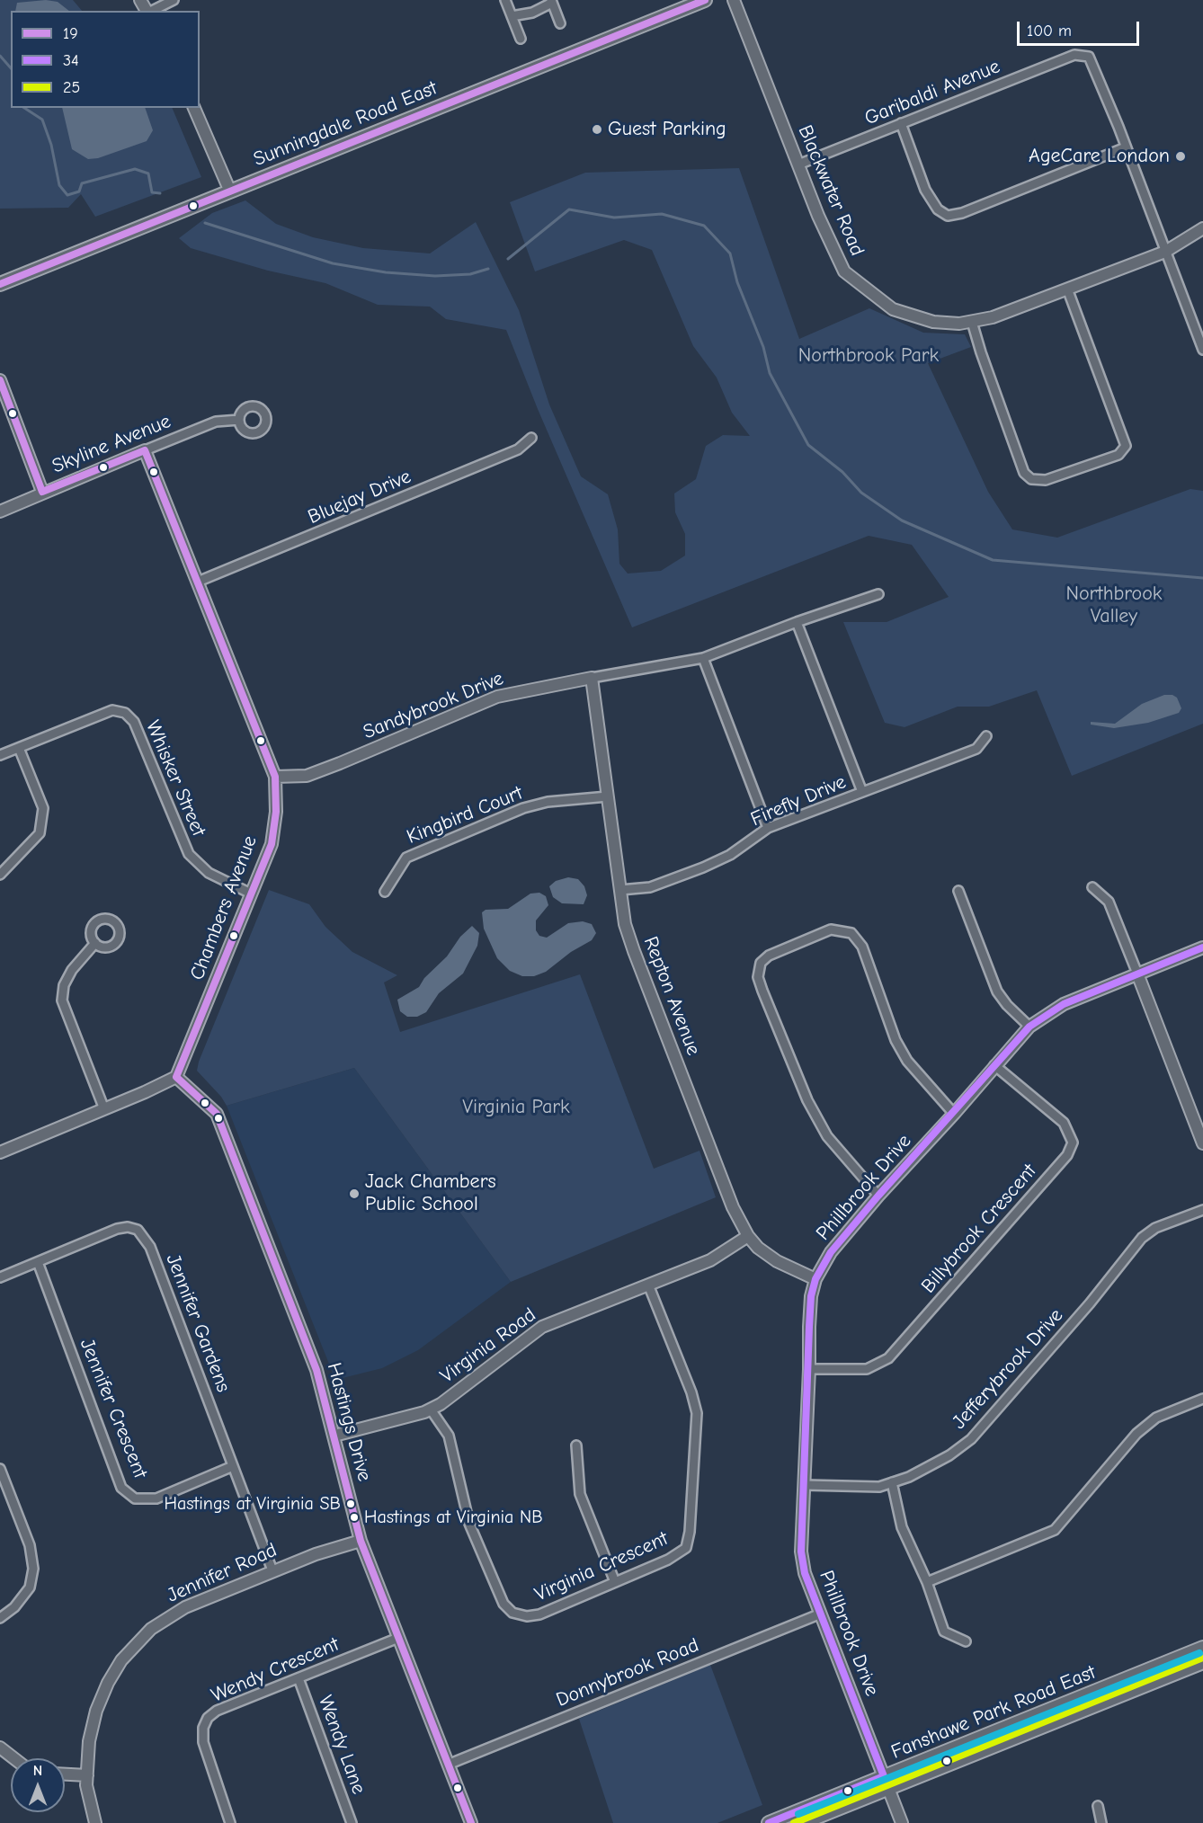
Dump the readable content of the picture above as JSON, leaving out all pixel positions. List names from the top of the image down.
{
  "streets": {
    "main road": ["Sunningdale Road East", "Fanshawe Park Road East"],
    "street": [
      "Garibaldi Avenue",
      "Blackwater Road",
      "Skyline Avenue",
      "Bluejay Drive",
      "Sandybrook Drive",
      "Whisker Street",
      "Firefly Drive",
      "Kingbird Court",
      "Chambers Avenue",
      "Repton Avenue",
      "Phillbrook Drive",
      "Billybrook Crescent",
      "Jennifer Gardens",
      "Virginia Road",
      "Jefferybrook Drive",
      "Jennifer Crescent",
      "Hastings Drive",
      "Virginia Crescent",
      "Jennifer Road",
      "Wendy Crescent",
      "Donnybrook Road",
      "Wendy Lane"
    ]
  },
  "crossings": [
    ["Garibaldi Avenue", "Blackwater Road"],
    ["Skyline Avenue", "Chambers Avenue"],
    ["Bluejay Drive", "Chambers Avenue"],
    ["Sandybrook Drive", "Chambers Avenue"],
    ["Sandybrook Drive", "Repton Avenue"],
    ["Whisker Street", "Chambers Avenue"],
    ["Firefly Drive", "Repton Avenue"],
    ["Kingbird Court", "Repton Avenue"],
    ["Chambers Avenue", "Hastings Drive"],
    ["Repton Avenue", "Phillbrook Drive"],
    ["Repton Avenue", "Virginia Road"],
    ["Phillbrook Drive", "Billybrook Crescent"],
    ["Phillbrook Drive", "Jefferybrook Drive"],
    ["Phillbrook Drive", "Donnybrook Road"],
    ["Phillbrook Drive", "Fanshawe Park Road East"],
    ["Jennifer Gardens", "Jennifer Crescent"],
    ["Jennifer Gardens", "Jennifer Road"],
    ["Virginia Road", "Hastings Drive"],
    ["Virginia Road", "Virginia Crescent"],
    ["Hastings Drive", "Jennifer Road"],
    ["Hastings Drive", "Wendy Crescent"],
    ["Hastings Drive", "Donnybrook Road"],
    ["Wendy Crescent", "Wendy Lane"]
  ],
  "parks": ["Northbrook Park", "Northbrook Valley", "Virginia Park"],
  "places": [
    "Guest Parking",
    "AgeCare London",
    "Jack Chambers Public School",
    "Hastings at Virginia SB",
    "Hastings at Virginia NB"
  ],
  "lines": ["transit line 19", "transit line 34", "transit line 25"],
  "legend": ["19", "34", "25"],
  "scale_bar": "100 m",
  "north": "top"
}
